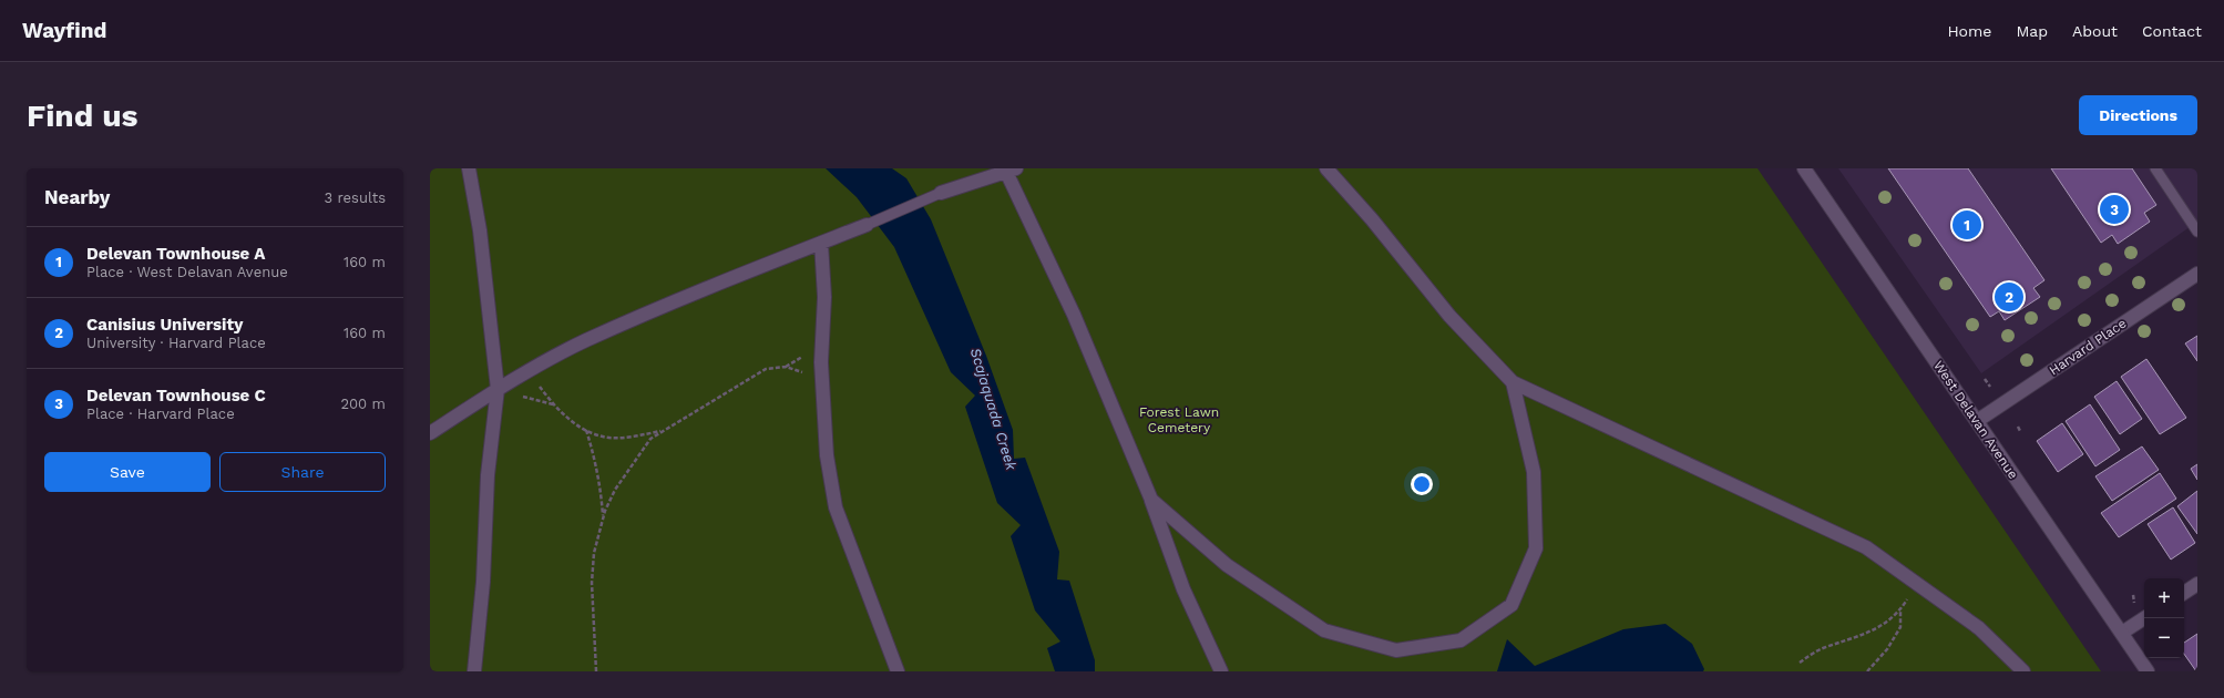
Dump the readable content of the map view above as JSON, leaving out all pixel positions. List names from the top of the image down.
{
  "streets": {
    "street": ["Harvard Place", "West Delavan Avenue"]
  },
  "crossings": [
    ["Harvard Place", "West Delavan Avenue"]
  ],
  "water": ["Scajaquada Creek"],
  "parks": ["Forest Lawn Cemetery"],
  "page": {
    "header": "Wayfind",
    "nav": [
      "Home",
      "Map",
      "About",
      "Contact"
    ],
    "buttons": [
      "Directions",
      ["Save", "Share"]
    ],
    "title": "Find us",
    "heading": ["Nearby", "3 results"],
    "pins": ["3", "1", "2"],
    "list": [
      {
        "mark": "1",
        "name": "Delevan Townhouse A",
        "note": "Place · West Delavan Avenue",
        "value": "160 m"
      },
      {
        "mark": "2",
        "name": "Canisius University",
        "note": "University · Harvard Place",
        "value": "160 m"
      },
      {
        "mark": "3",
        "name": "Delevan Townhouse C",
        "note": "Place · Harvard Place",
        "value": "200 m"
      }
    ],
    "map_buttons": ["+", "−"]
  }
}
